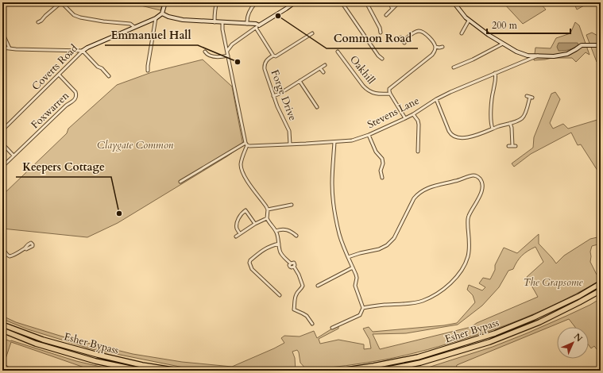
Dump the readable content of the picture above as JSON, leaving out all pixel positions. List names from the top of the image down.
{
  "streets": {
    "highway": ["Esher Bypass"],
    "street": [
      "Coverts Road",
      "Oakhill",
      "Forge Drive",
      "Foxwarren",
      "Stevens Lane"
    ]
  },
  "crossings": [
    ["Coverts Road", "Foxwarren"],
    ["Forge Drive", "Stevens Lane"]
  ],
  "parks": ["Claygate Common", "The Grapsome"],
  "places": ["Common Road", "Emmanuel Hall", "Keepers Cottage"],
  "scale_bar": "200 m",
  "north": "top right"
}
